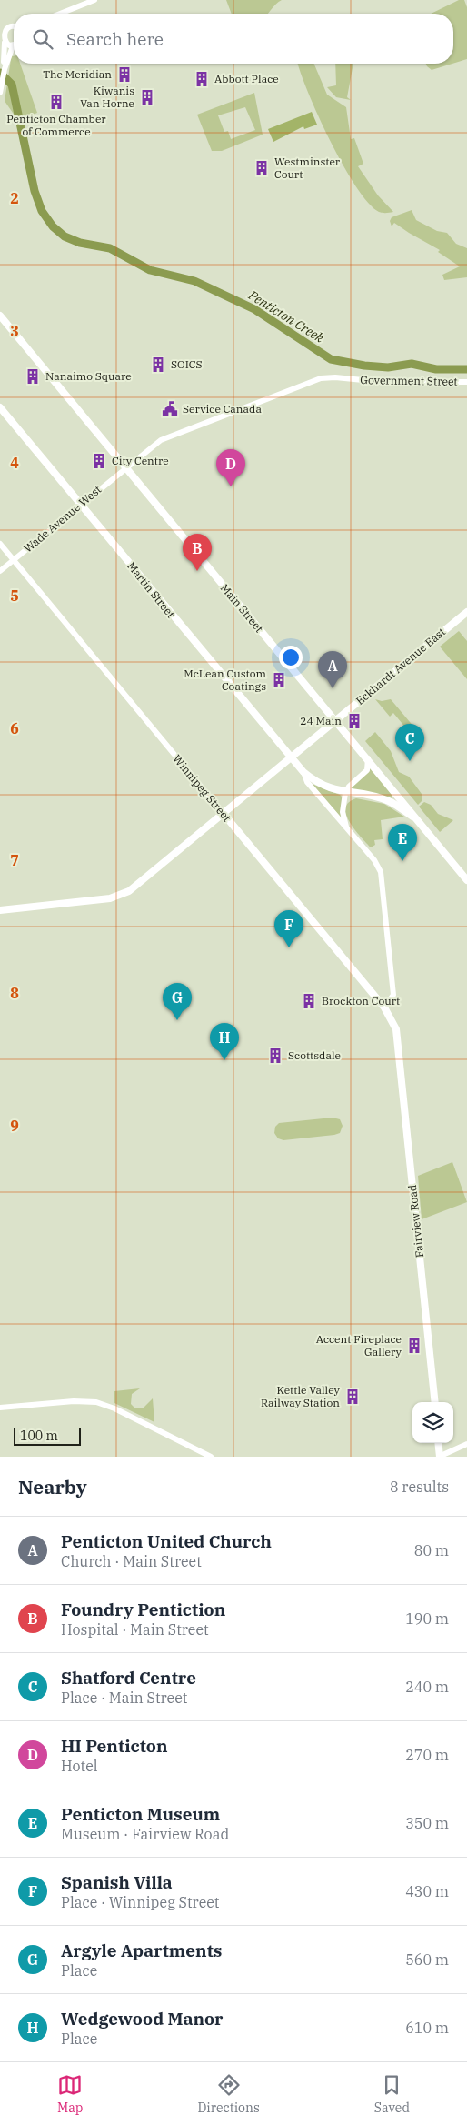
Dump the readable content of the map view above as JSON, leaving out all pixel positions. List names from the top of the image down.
{
  "streets": {
    "main road": [
      "Martin Street",
      "Main Street",
      "Eckhardt Avenue East",
      "Winnipeg Street",
      "Fairview Road"
    ],
    "street": ["Government Street", "Wade Avenue West"]
  },
  "crossings": [
    ["Government Street", "Wade Avenue West"],
    ["Government Street", "Main Street"],
    ["Wade Avenue West", "Martin Street"],
    ["Wade Avenue West", "Main Street"],
    ["Wade Avenue West", "Winnipeg Street"],
    ["Martin Street", "Main Street"],
    ["Martin Street", "Eckhardt Avenue East"],
    ["Main Street", "Eckhardt Avenue East"],
    ["Eckhardt Avenue East", "Winnipeg Street"],
    ["Winnipeg Street", "Fairview Road"]
  ],
  "water": ["Penticton Creek"],
  "places": {
    "building": [
      "The Meridian",
      "Abbott Place",
      "Kiwanis Van Horne",
      "Penticton Chamber of Commerce",
      "Westminster Court",
      "SOICS",
      "Nanaimo Square",
      "City Centre",
      "McLean Custom Coatings",
      "24 Main",
      "Brockton Court",
      "Scottsdale",
      "Accent Fireplace Gallery",
      "Kettle Valley Railway Station"
    ],
    "public building": ["Service Canada"]
  },
  "scale_bar": "100 m",
  "page": {
    "search": "Search here",
    "pins": [
      "D",
      "B",
      "A",
      "C",
      "E",
      "F",
      "G",
      "H"
    ],
    "scale": "100 m",
    "heading": ["Nearby", "8 results"],
    "list": [
      {
        "mark": "A",
        "name": "Penticton United Church",
        "note": "Church · Main Street",
        "value": "80 m"
      },
      {
        "mark": "B",
        "name": "Foundry Pentiction",
        "note": "Hospital · Main Street",
        "value": "190 m"
      },
      {
        "mark": "C",
        "name": "Shatford Centre",
        "note": "Place · Main Street",
        "value": "240 m"
      },
      {
        "mark": "D",
        "name": "HI Penticton",
        "note": "Hotel",
        "value": "270 m"
      },
      {
        "mark": "E",
        "name": "Penticton Museum",
        "note": "Museum · Fairview Road",
        "value": "350 m"
      },
      {
        "mark": "F",
        "name": "Spanish Villa",
        "note": "Place · Winnipeg Street",
        "value": "430 m"
      },
      {
        "mark": "G",
        "name": "Argyle Apartments",
        "note": "Place",
        "value": "560 m"
      },
      {
        "mark": "H",
        "name": "Wedgewood Manor",
        "note": "Place",
        "value": "610 m"
      }
    ],
    "nav": ["Map", "Directions", "Saved"]
  },
  "grid": {
    "rows": [
      "2",
      "3",
      "4",
      "5",
      "6",
      "7",
      "8",
      "9"
    ]
  }
}
